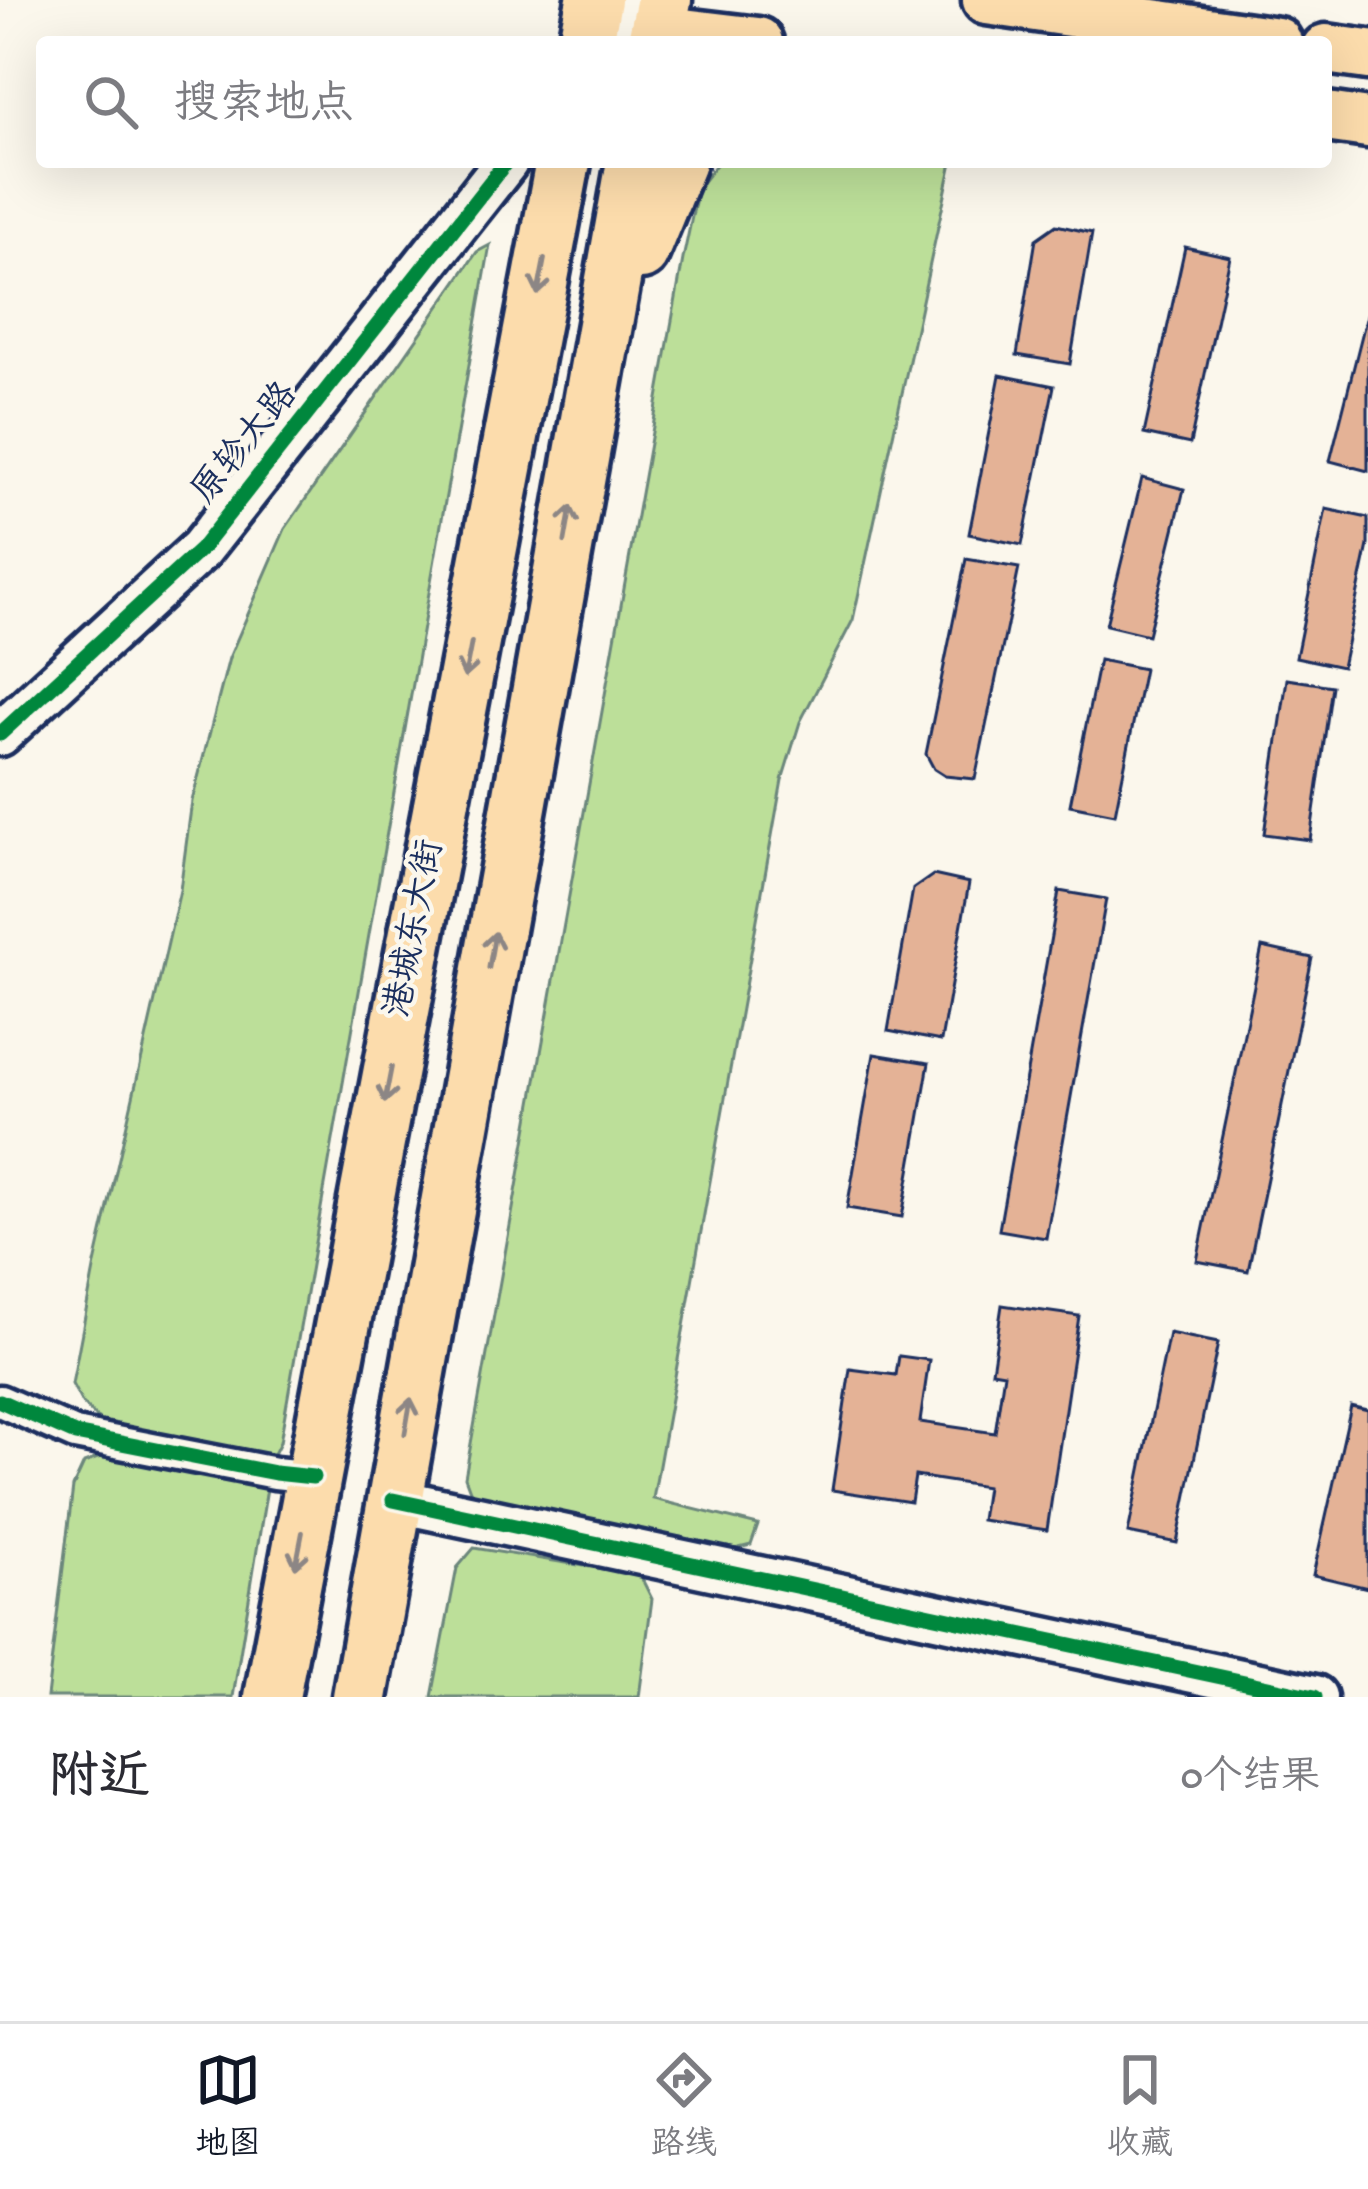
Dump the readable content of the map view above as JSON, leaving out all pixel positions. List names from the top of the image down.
{
  "streets": {
    "highway": ["港城东大街"],
    "street": ["原轸大路"]
  },
  "page": {
    "search": "搜索地点",
    "heading": ["附近", "0个结果"],
    "nav": ["地图", "路线", "收藏"]
  }
}
